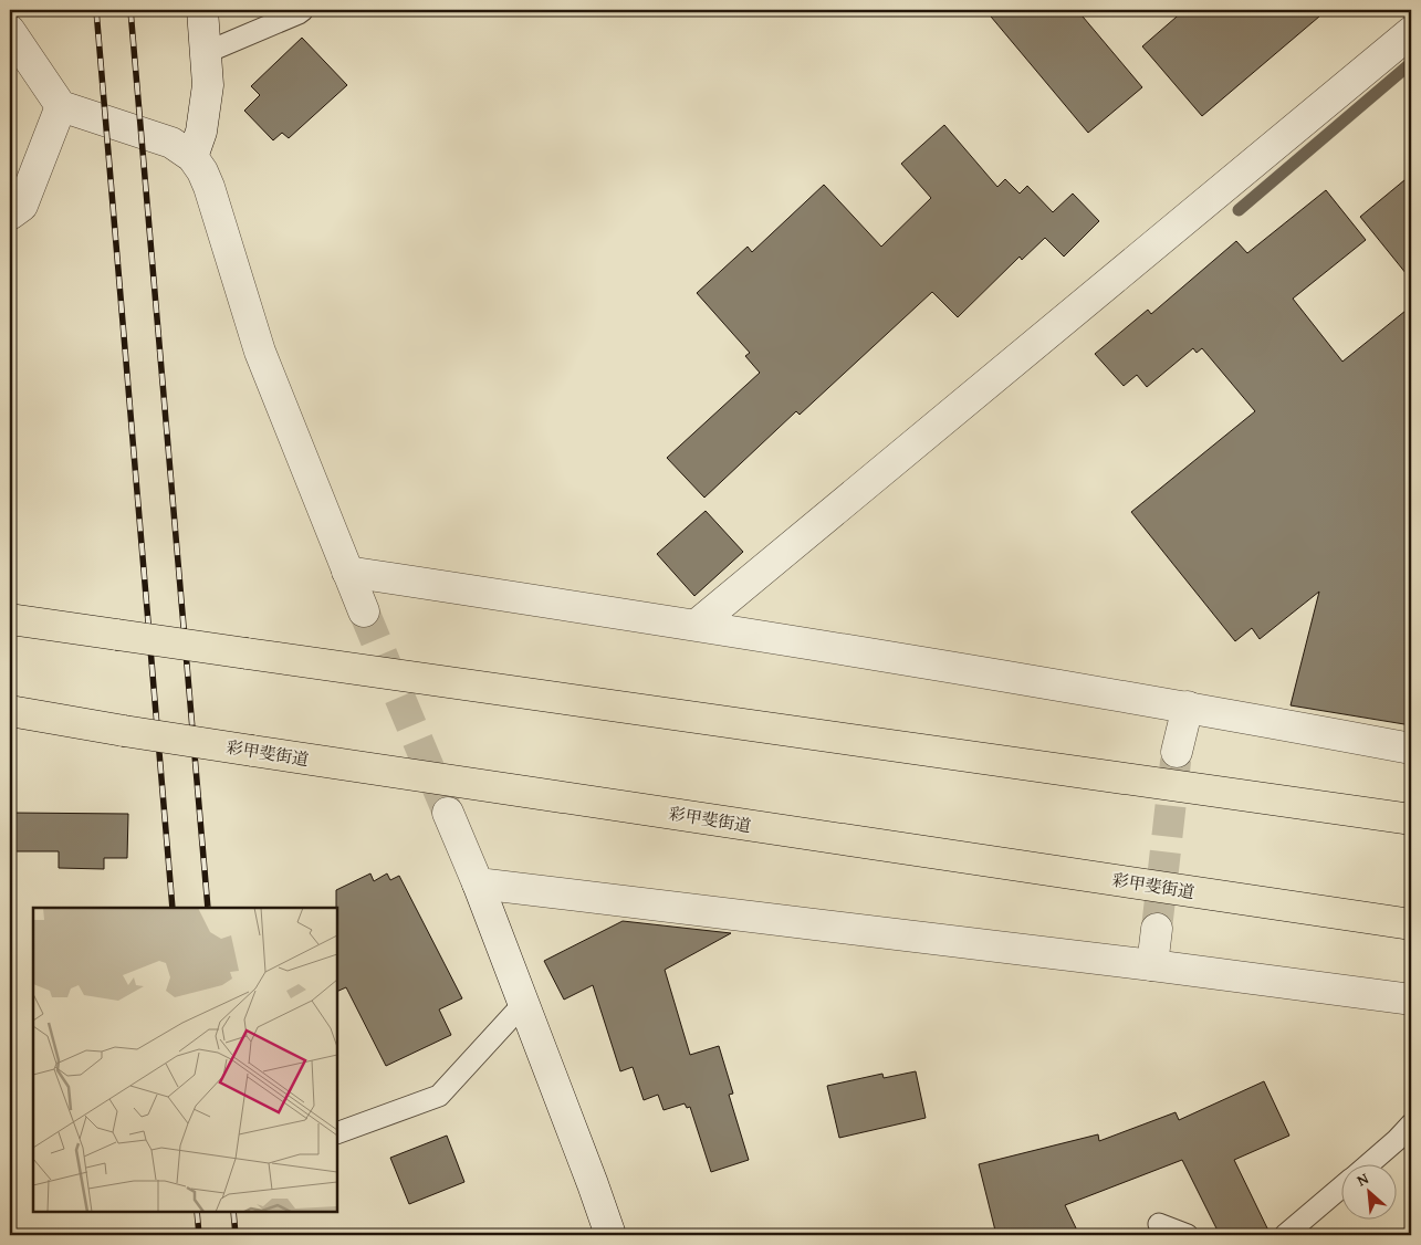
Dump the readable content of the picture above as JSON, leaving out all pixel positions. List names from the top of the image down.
{
  "streets": {
    "highway": ["彩甲斐街道"]
  },
  "north": "top left"
}
